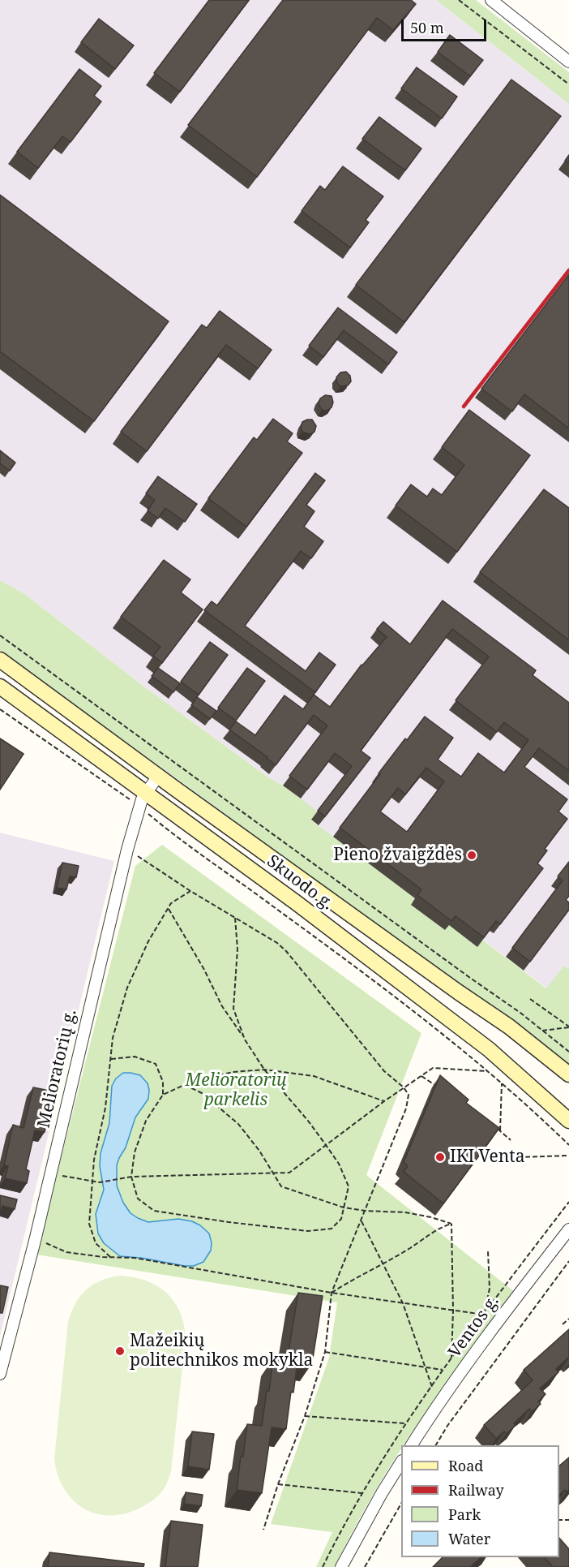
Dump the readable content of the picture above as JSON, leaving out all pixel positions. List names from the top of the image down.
{
  "streets": {
    "main road": ["Skuodo g."],
    "street": ["Melioratorių g.", "Ventos g."]
  },
  "crossings": [
    ["Skuodo g.", "Melioratorių g."]
  ],
  "parks": ["Melioratorių parkelis"],
  "places": ["Pieno žvaigždės", "IKI Venta", "Mažeikių politechnikos mokykla"],
  "legend": [
    "Road",
    "Railway",
    "Park",
    "Water"
  ],
  "scale_bar": "50 m"
}
